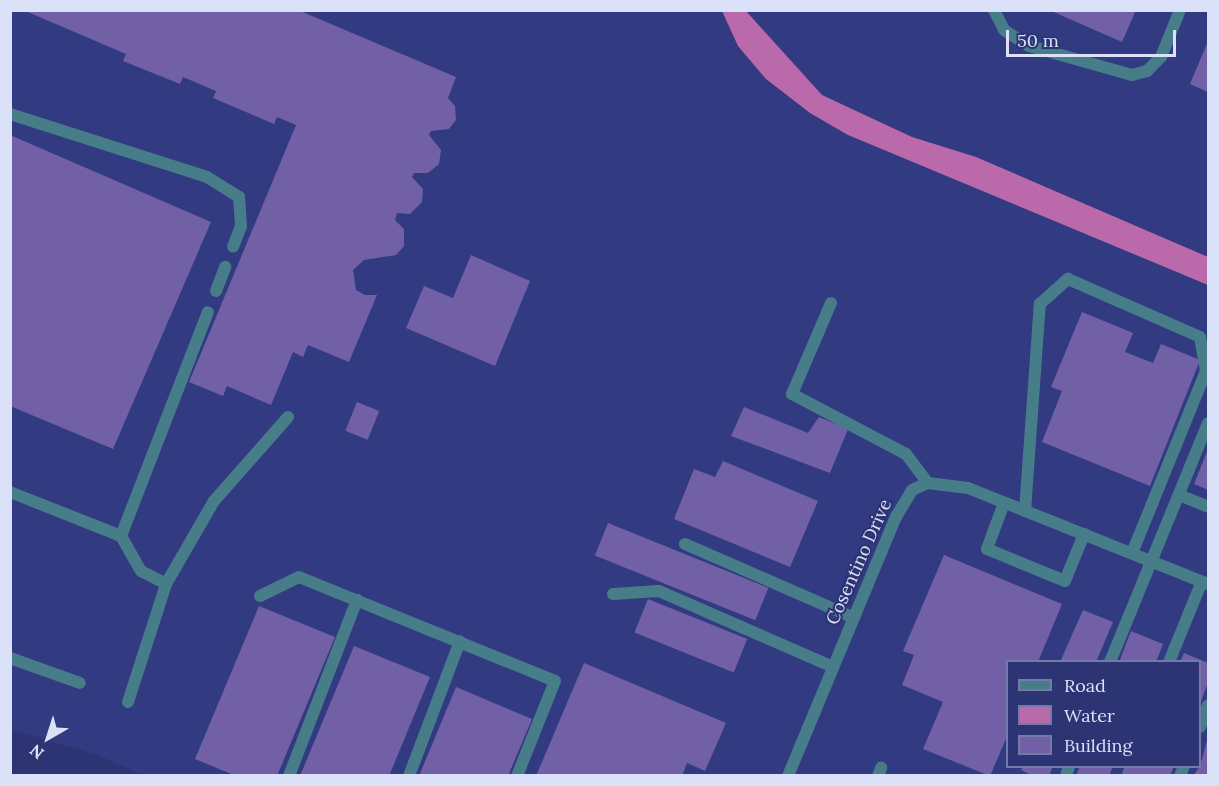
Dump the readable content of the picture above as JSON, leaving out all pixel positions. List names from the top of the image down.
{
  "streets": {
    "street": ["Cosentino Drive"]
  },
  "legend": ["Road", "Water", "Building"],
  "scale_bar": "50 m",
  "north": "bottom left"
}
